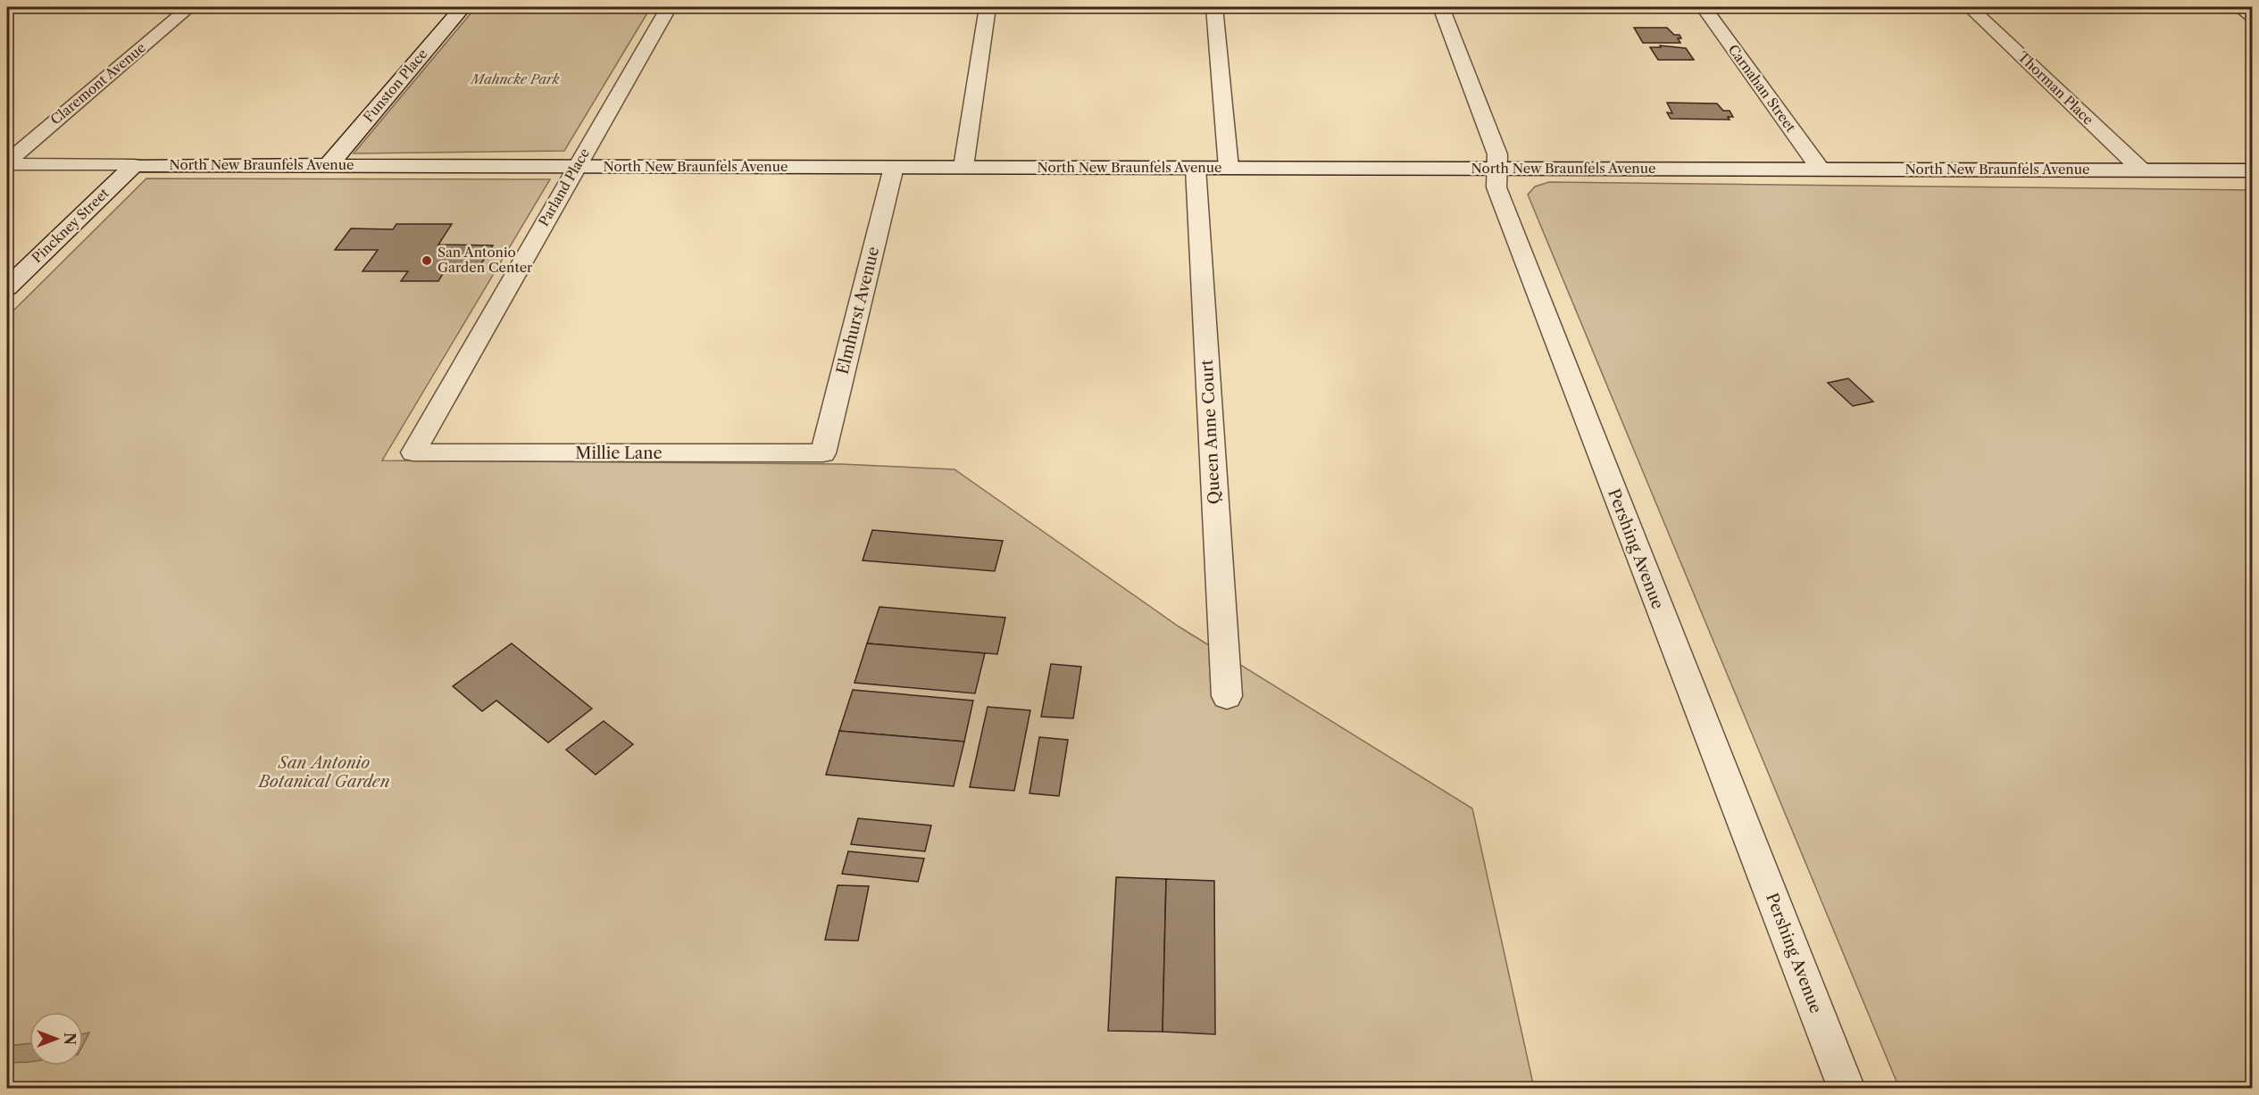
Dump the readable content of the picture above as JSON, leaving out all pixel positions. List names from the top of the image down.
{
  "streets": {
    "street": [
      "Claremont Avenue",
      "Funston Place",
      "Carnahan Street",
      "Thorman Place",
      "North New Braunfels Avenue",
      "Parland Place",
      "Pinckney Street",
      "Elmhurst Avenue",
      "Queen Anne Court",
      "Millie Lane",
      "Pershing Avenue"
    ]
  },
  "crossings": [
    ["Claremont Avenue", "North New Braunfels Avenue"],
    ["Funston Place", "North New Braunfels Avenue"],
    ["Carnahan Street", "North New Braunfels Avenue"],
    ["Thorman Place", "North New Braunfels Avenue"],
    ["North New Braunfels Avenue", "Parland Place"],
    ["North New Braunfels Avenue", "Pinckney Street"],
    ["North New Braunfels Avenue", "Elmhurst Avenue"],
    ["North New Braunfels Avenue", "Queen Anne Court"],
    ["North New Braunfels Avenue", "Pershing Avenue"],
    ["Parland Place", "Millie Lane"],
    ["Elmhurst Avenue", "Millie Lane"]
  ],
  "parks": ["Mahncke Park", "San Antonio Botanical Garden"],
  "places": ["San Antonio Garden Center"],
  "north": "right"
}
